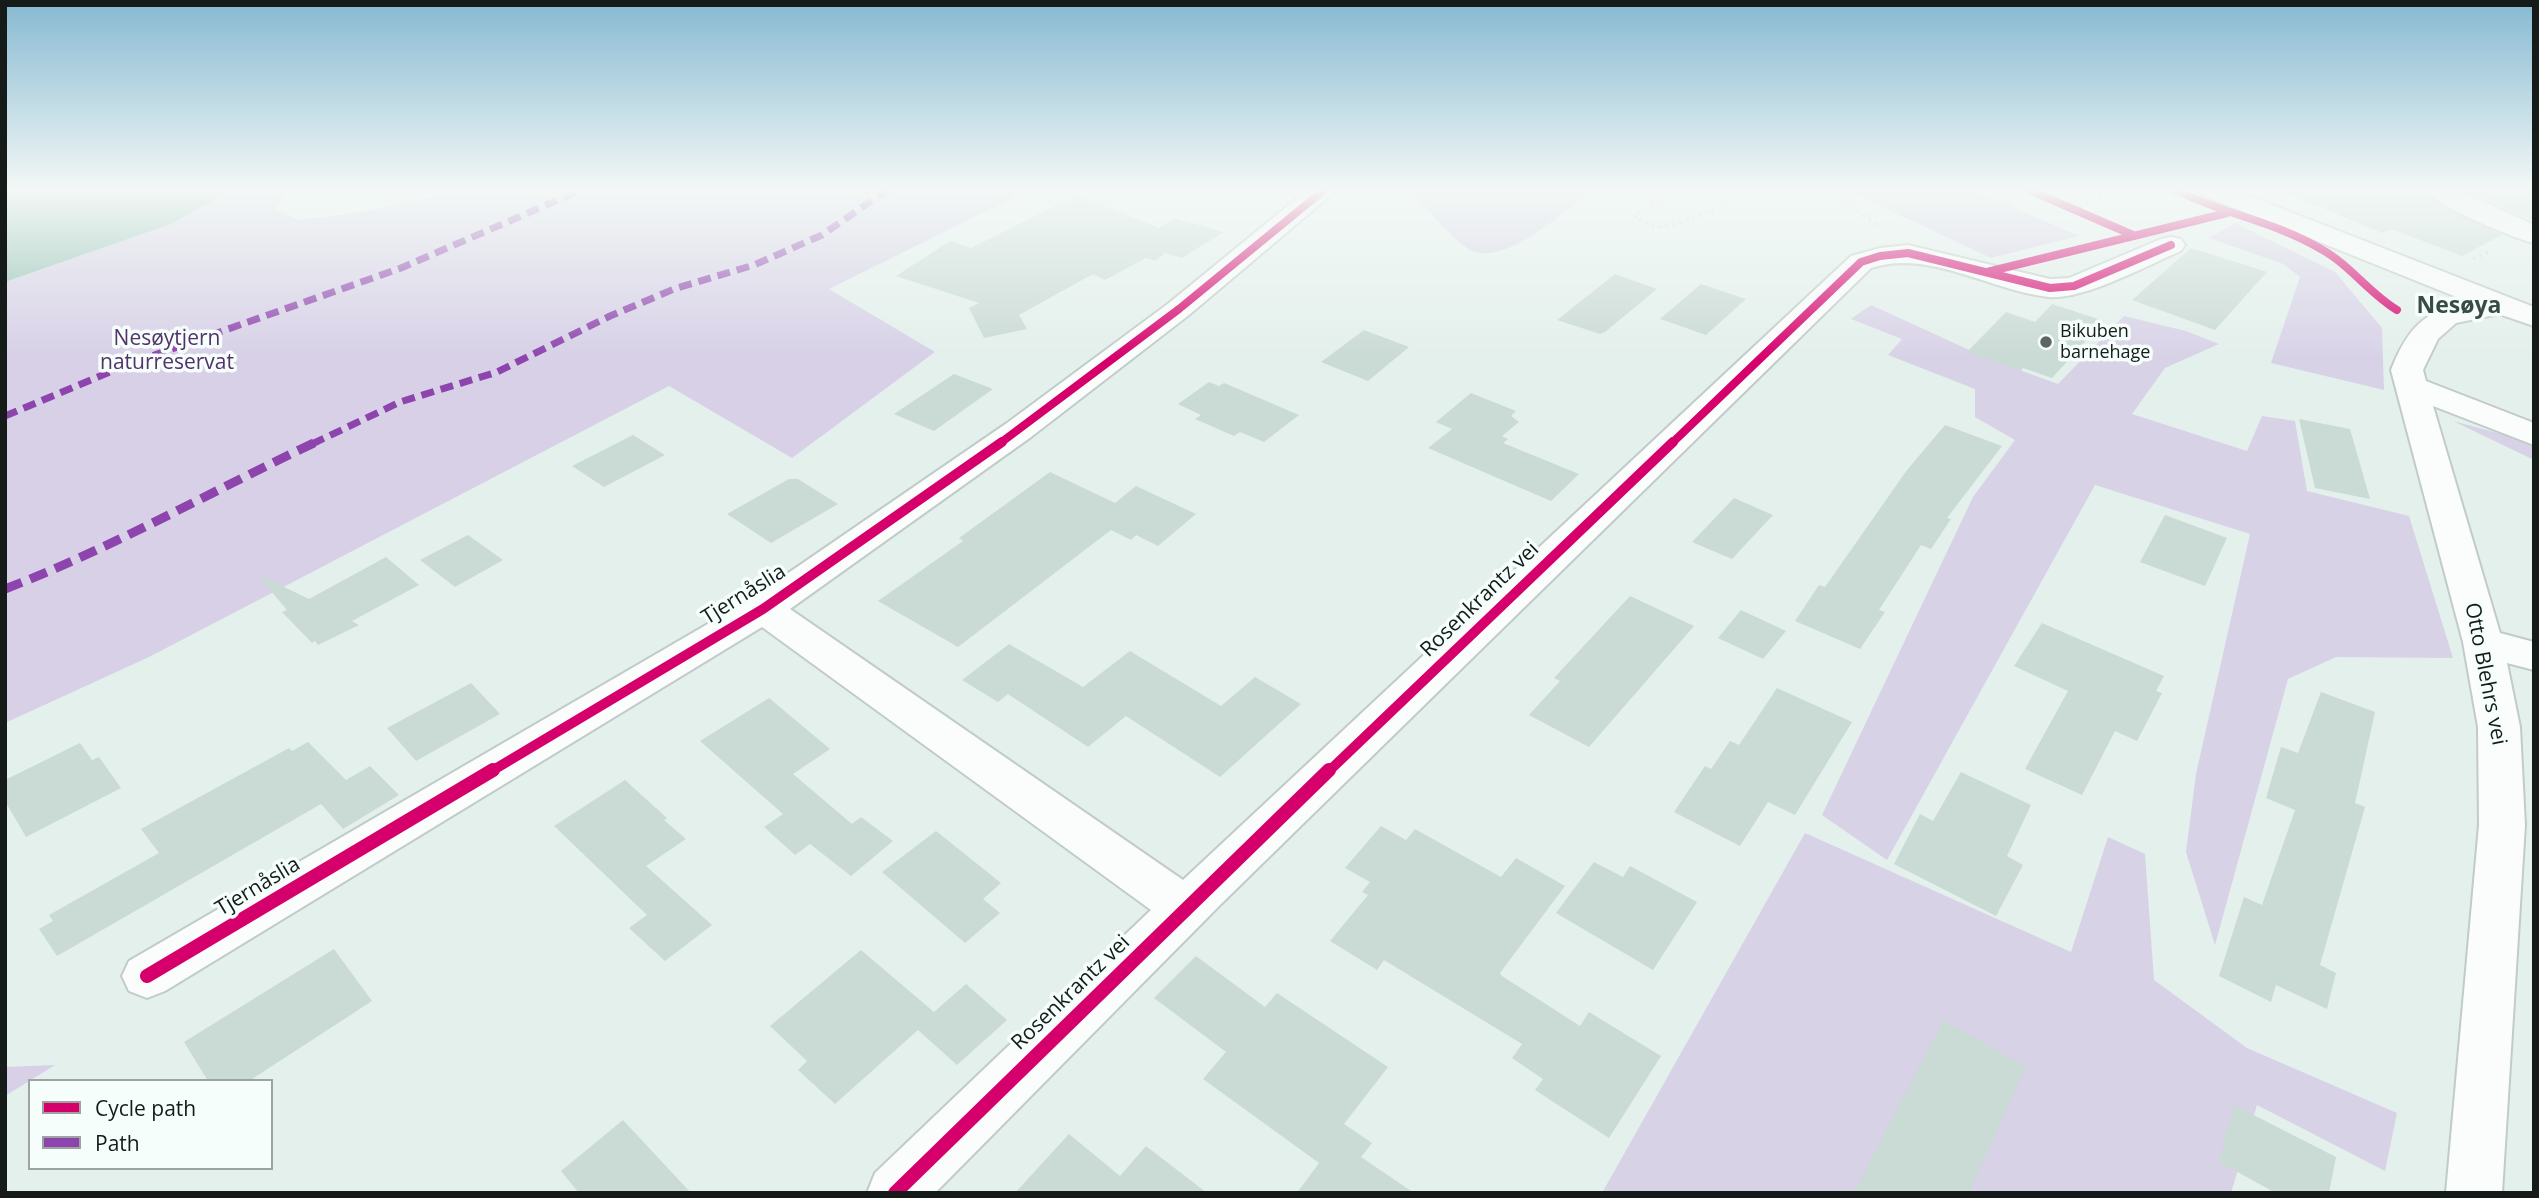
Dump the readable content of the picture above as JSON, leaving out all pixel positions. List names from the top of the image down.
{
  "streets": {
    "street": ["Tjernåslia", "Rosenkrantz vei", "Otto Blehrs vei"]
  },
  "districts": ["Nesøya"],
  "parks": ["Nesøytjern naturreservat"],
  "places": ["Bikuben barnehage"],
  "legend": ["Cycle path", "Path"]
}
